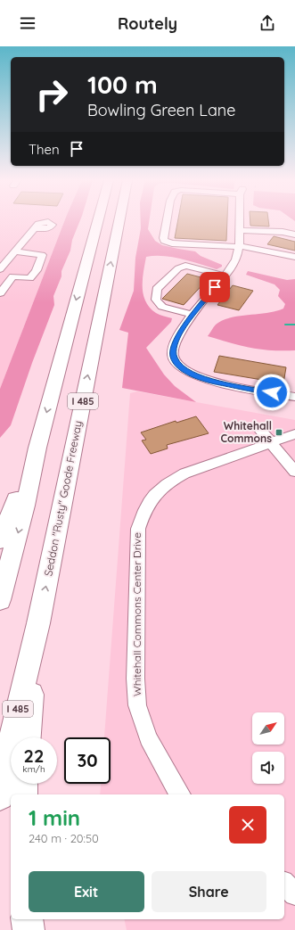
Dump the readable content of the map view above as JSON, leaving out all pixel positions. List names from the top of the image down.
{
  "streets": {
    "highway": ["I 485", "Seddon \"Rusty\" Goode Freeway"],
    "street": ["Whitehall Commons Center Drive"]
  },
  "places": {
    "transit": ["Whitehall Commons"]
  },
  "north": "top right",
  "page": {
    "header": "Routely",
    "turn": ["100 m", "Bowling Green Lane"],
    "then": "Then",
    "speed": "22 km/h",
    "limit": "30",
    "heading": ["1 min", "240 m · 20:50"],
    "buttons": ["Exit", "Share"]
  }
}
